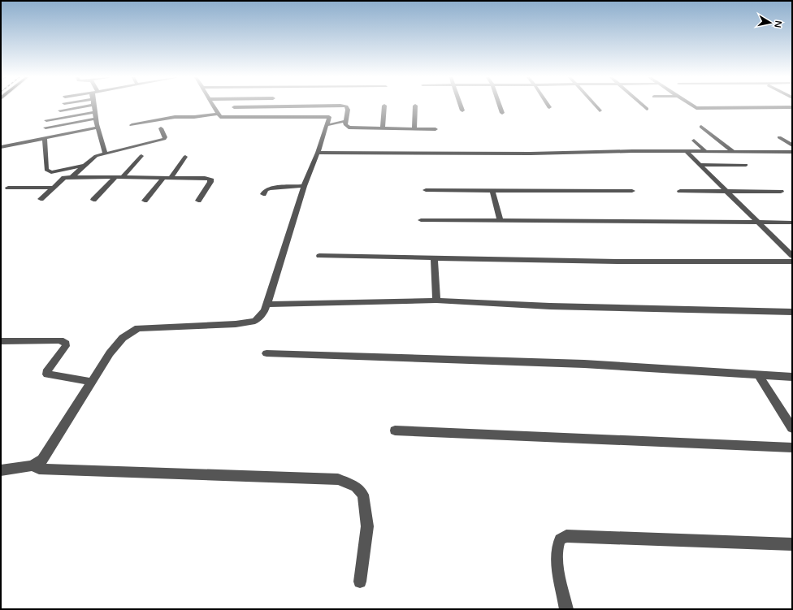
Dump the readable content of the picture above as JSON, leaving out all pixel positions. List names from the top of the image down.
{
  "north": "right"
}
